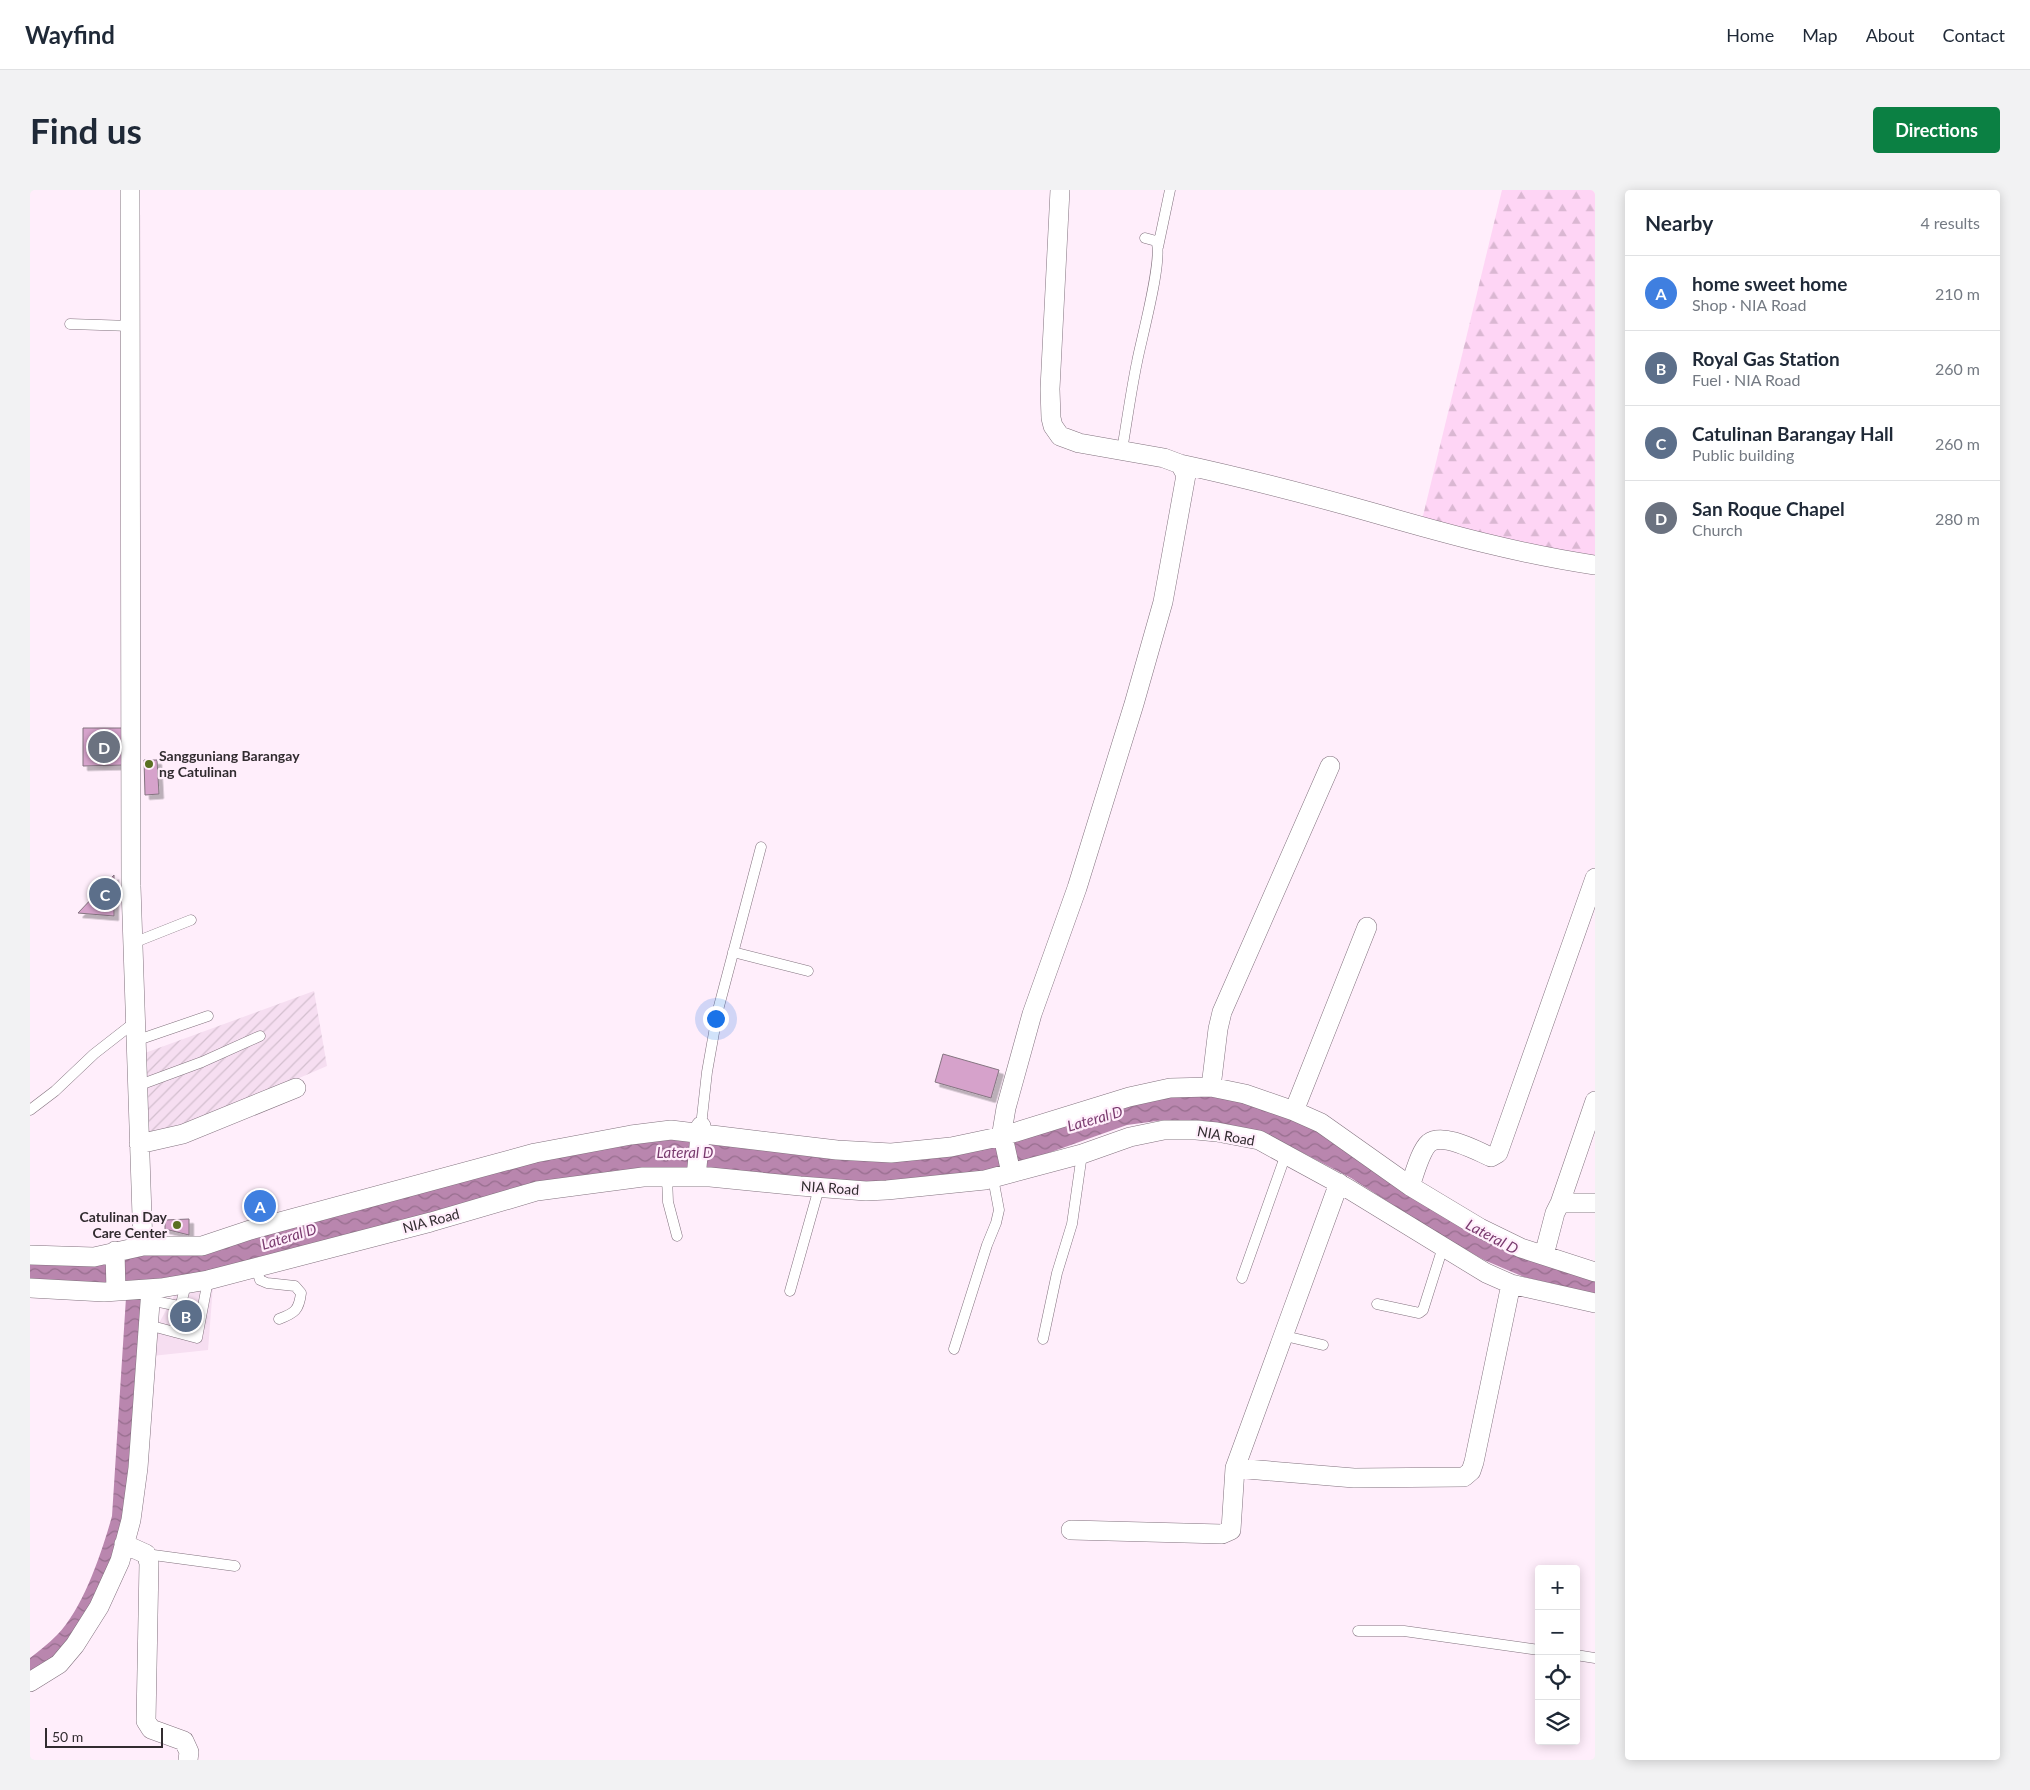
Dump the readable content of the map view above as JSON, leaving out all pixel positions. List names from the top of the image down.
{
  "streets": {
    "street": ["NIA Road"]
  },
  "water": ["Lateral D"],
  "places": ["Sangguniang Barangay ng Catulinan", "Catulinan Day Care Center"],
  "scale_bar": "50 m",
  "page": {
    "header": "Wayfind",
    "nav": [
      "Home",
      "Map",
      "About",
      "Contact"
    ],
    "buttons": "Directions",
    "title": "Find us",
    "heading": ["Nearby", "4 results"],
    "list": [
      {
        "mark": "A",
        "name": "home sweet home",
        "note": "Shop · NIA Road",
        "value": "210 m"
      },
      {
        "mark": "B",
        "name": "Royal Gas Station",
        "note": "Fuel · NIA Road",
        "value": "260 m"
      },
      {
        "mark": "C",
        "name": "Catulinan Barangay Hall",
        "note": "Public building",
        "value": "260 m"
      },
      {
        "mark": "D",
        "name": "San Roque Chapel",
        "note": "Church",
        "value": "280 m"
      }
    ],
    "pins": [
      "D",
      "C",
      "A",
      "B"
    ],
    "map_buttons": ["+", "−"],
    "scale": "50 m"
  }
}
